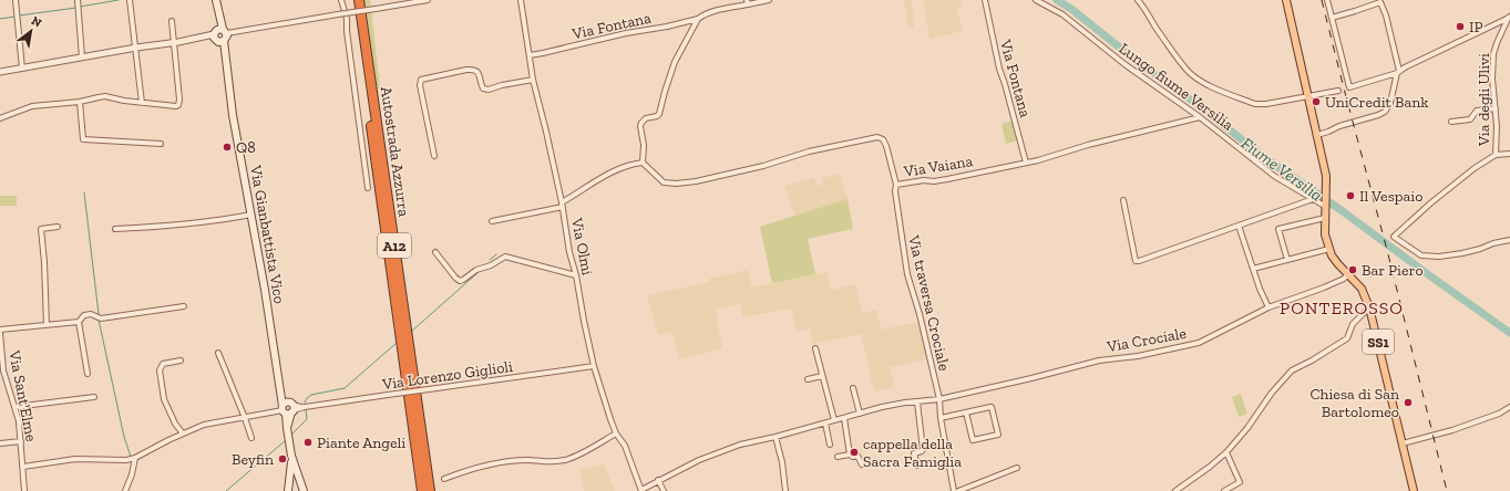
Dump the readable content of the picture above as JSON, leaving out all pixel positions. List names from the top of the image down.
{
  "streets": {
    "highway": ["Autostrada Azzurra", "A12"],
    "main road": ["Via Gianbattista Vico", "SS1"],
    "street": [
      "Via Fontana",
      "Lungo fiume Versilia",
      "Via degli Ulivi",
      "Via Vaiana",
      "Via Olmi",
      "Via traversa Crociale",
      "Via Crociale",
      "Via Lorenzo Giglioli",
      "Via Sant'Elme"
    ]
  },
  "crossings": [
    ["Via Fontana", "Via Vaiana"],
    ["Via Fontana", "Via Olmi"],
    ["Lungo fiume Versilia", "Via Vaiana"],
    ["Lungo fiume Versilia", "SS1"],
    ["Via Vaiana", "Via traversa Crociale"],
    ["Via Gianbattista Vico", "Via Lorenzo Giglioli"],
    ["Via Olmi", "Via Crociale"],
    ["Via Olmi", "Via Lorenzo Giglioli"],
    ["Via traversa Crociale", "Via Crociale"],
    ["Via Crociale", "SS1"],
    ["Via Lorenzo Giglioli", "Via Sant'Elme"]
  ],
  "districts": ["PONTEROSSO"],
  "water": ["Fiume Versilia"],
  "places": [
    "IP",
    "UniCredit Bank",
    "Q8",
    "Il Vespaio",
    "Bar Piero",
    "Chiesa di San Bartolomeo",
    "Piante Angeli",
    "cappella della Sacra Famiglia",
    "Beyfin"
  ],
  "north": "top right"
}
